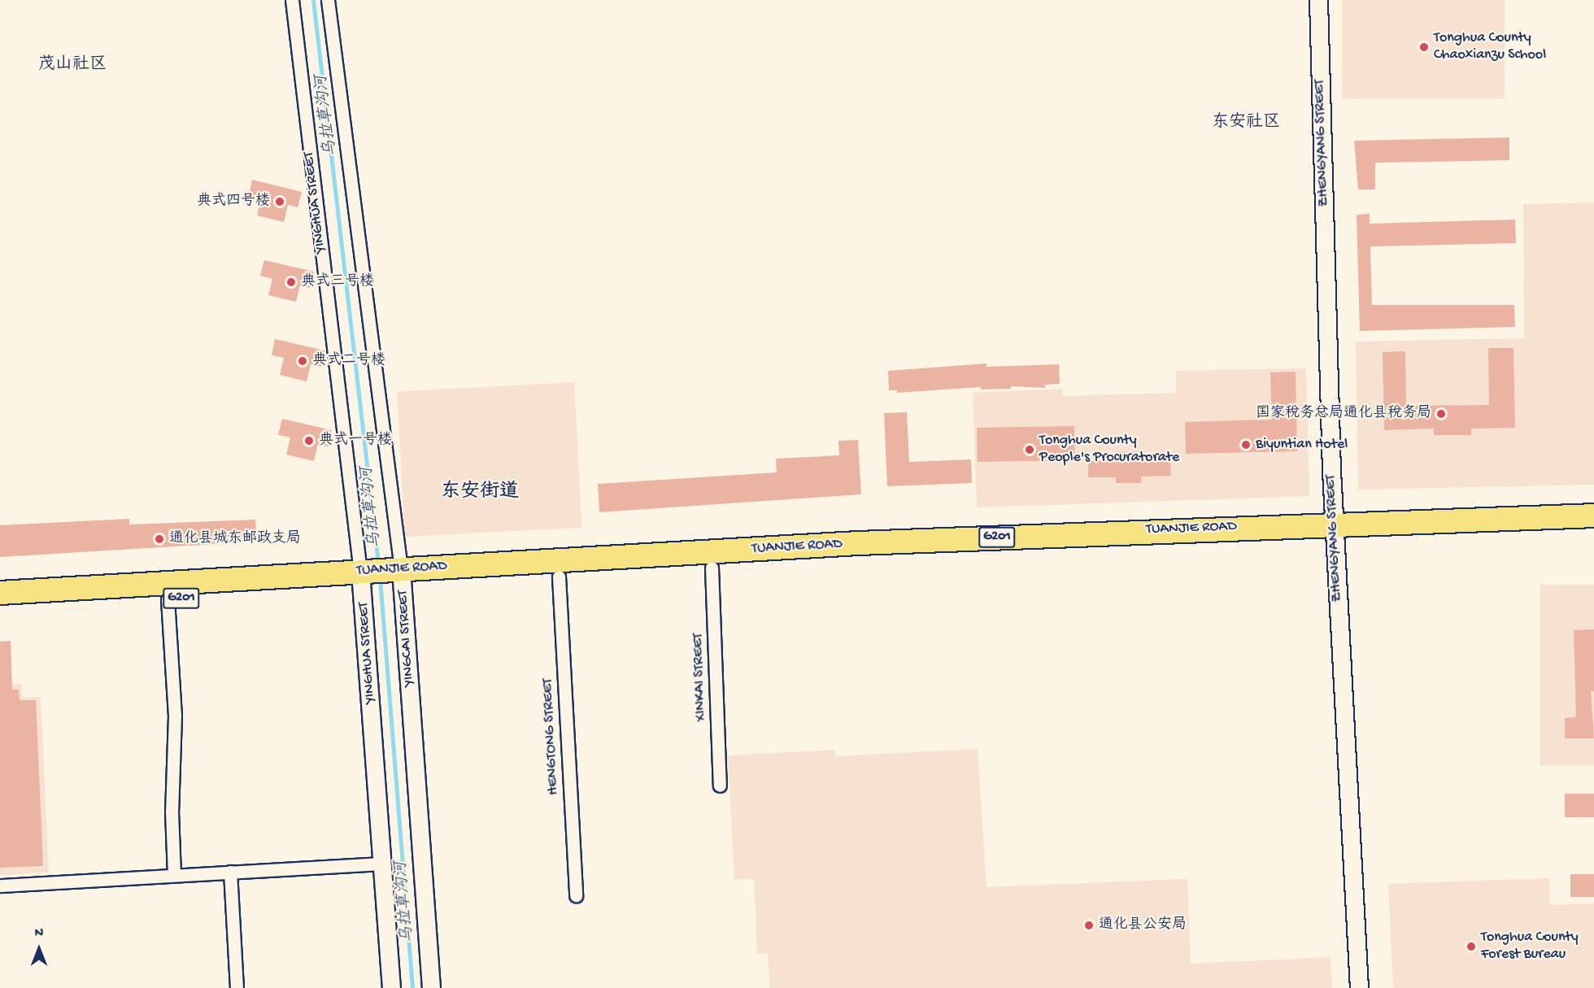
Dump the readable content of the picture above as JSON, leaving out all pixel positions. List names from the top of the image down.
{
  "streets": {
    "highway": ["TUANJIE ROAD", "G201"],
    "street": [
      "ZHENGYANG STREET",
      "YINGHUA STREET",
      "YINGCAI STREET",
      "XINKAI STREET",
      "HENGTONG STREET"
    ]
  },
  "crossings": [
    ["ZHENGYANG STREET", "TUANJIE ROAD"],
    ["YINGHUA STREET", "TUANJIE ROAD"],
    ["TUANJIE ROAD", "YINGCAI STREET"],
    ["TUANJIE ROAD", "XINKAI STREET"],
    ["TUANJIE ROAD", "HENGTONG STREET"]
  ],
  "districts": ["茂山社区", "东安社区", "东安街道"],
  "water": ["乌拉草沟河"],
  "places": [
    "Tonghua County Chaoxianzu School",
    "典式四号楼",
    "典式三号楼",
    "典式二号楼",
    "国家税务总局通化县税务局",
    "典式一号楼",
    "Biyuntian Hotel",
    "Tonghua County People's Procuratorate",
    "通化县城东邮政支局",
    "通化县公安局",
    "Tonghua County Forest Bureau"
  ],
  "north": "top"
}
